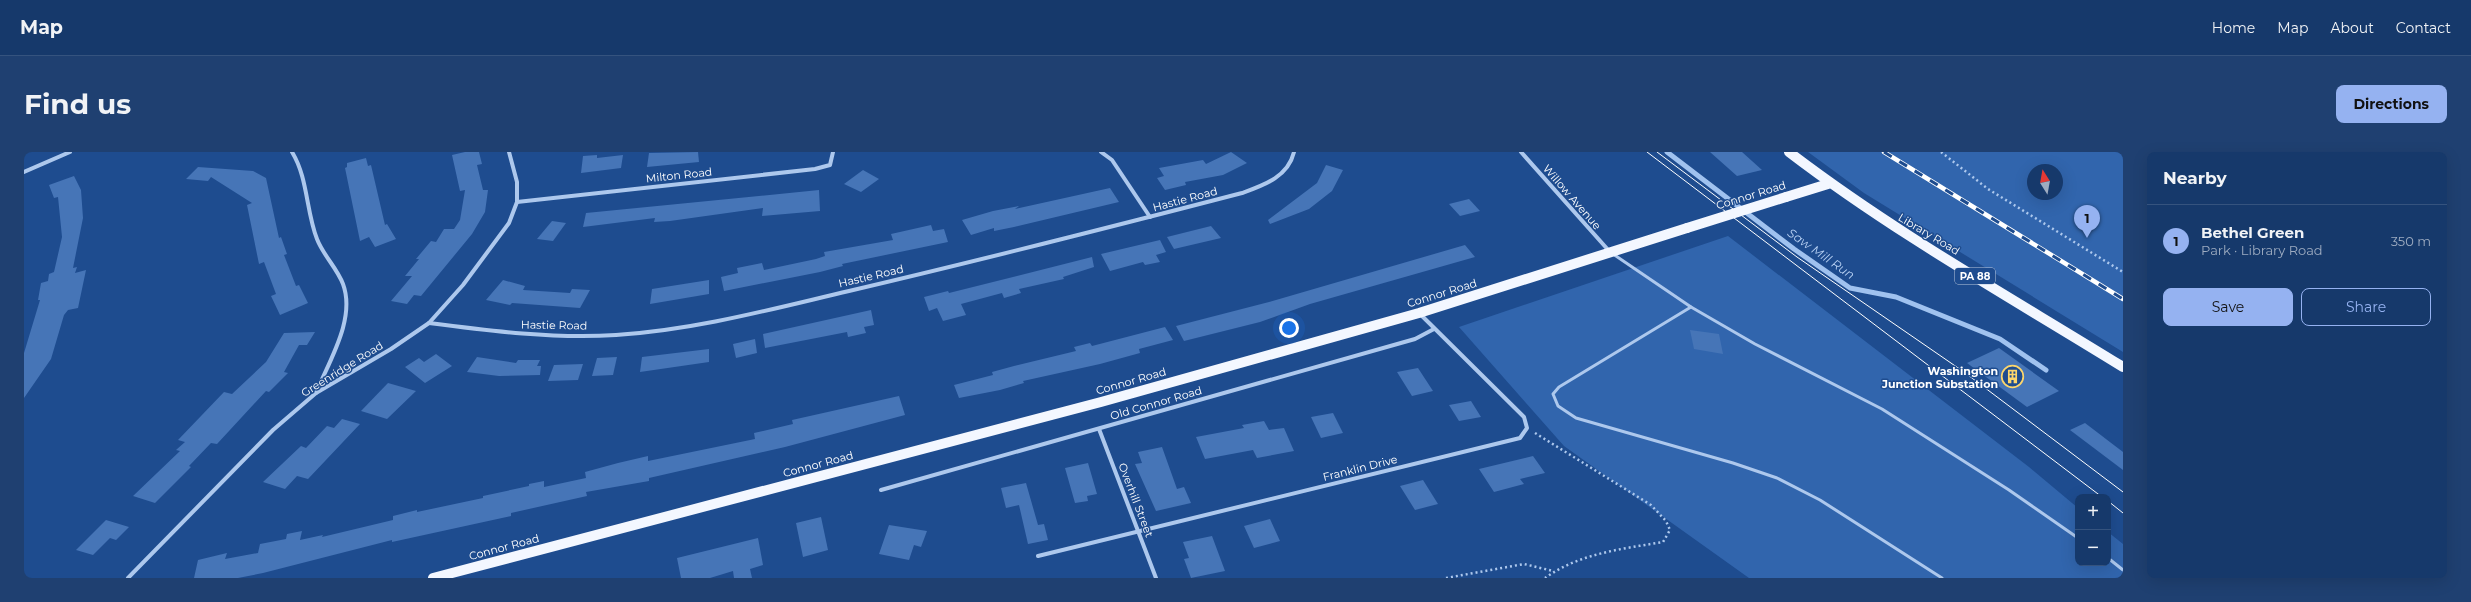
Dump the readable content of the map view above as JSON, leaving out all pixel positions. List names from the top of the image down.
{
  "streets": {
    "main road": ["Connor Road", "Library Road", "PA 88"],
    "street": [
      "Milton Road",
      "Willow Avenue",
      "Hastie Road",
      "Greenridge Road",
      "Old Connor Road",
      "Franklin Drive",
      "Overhill Street"
    ]
  },
  "crossings": [
    ["Milton Road", "Greenridge Road"],
    ["Connor Road", "Willow Avenue"],
    ["Connor Road", "Library Road"],
    ["Hastie Road", "Greenridge Road"],
    ["Old Connor Road", "Overhill Street"],
    ["Franklin Drive", "Overhill Street"]
  ],
  "water": ["Saw Mill Run"],
  "places": {
    "building": ["Washington Junction Substation"]
  },
  "north": "top",
  "page": {
    "header": "Map",
    "nav": [
      "Home",
      "Map",
      "About",
      "Contact"
    ],
    "buttons": [
      "Directions",
      ["Save", "Share"]
    ],
    "title": "Find us",
    "heading": "Nearby",
    "list": [
      {
        "mark": "1",
        "name": "Bethel Green",
        "note": "Park · Library Road",
        "value": "350 m"
      }
    ],
    "pins": "1",
    "map_buttons": ["+", "−"]
  }
}
